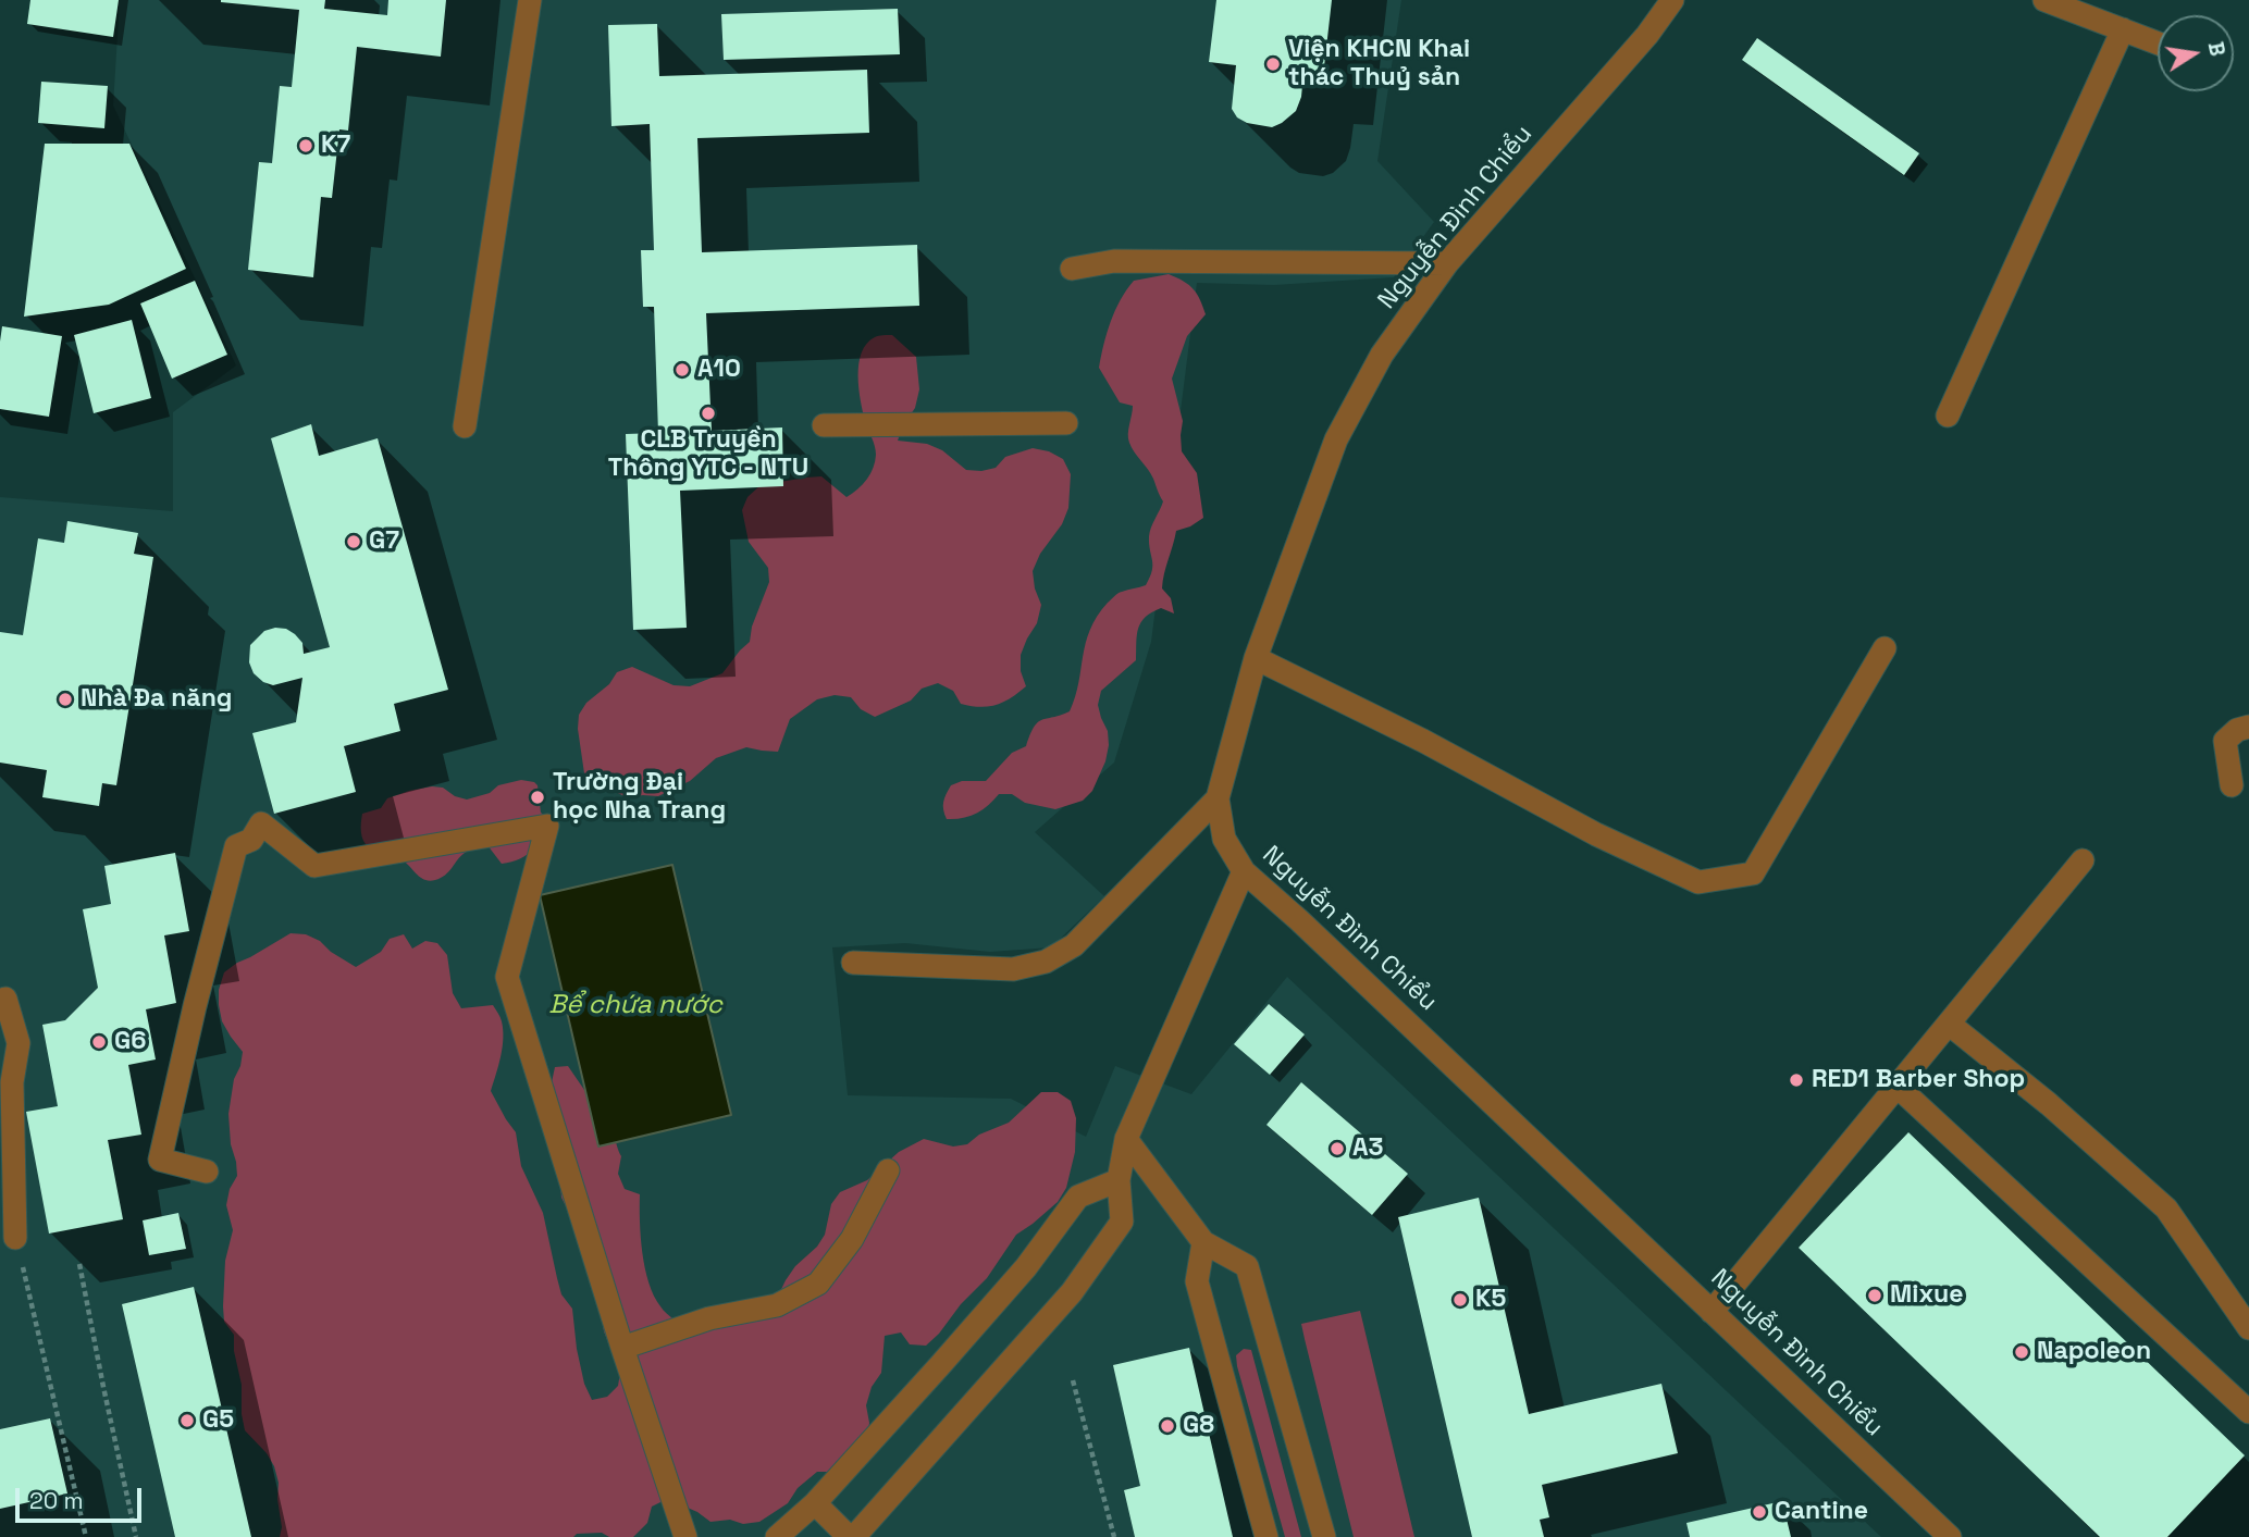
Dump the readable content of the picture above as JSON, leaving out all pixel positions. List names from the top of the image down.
{
  "streets": {
    "street": ["Nguyễn Đình Chiểu"]
  },
  "water": ["Bể chứa nước"],
  "places": [
    "Viện KHCN Khai thác Thuỷ sản",
    "K7",
    "A10",
    "CLB Truyền Thông YTC - NTU",
    "G7",
    "Nhà Đa năng",
    "Trường Đại học Nha Trang",
    "G6",
    "RED1 Barber Shop",
    "A3",
    "Mixue",
    "K5",
    "Napoleon",
    "G5",
    "G8",
    "Cantine"
  ],
  "scale_bar": "20 m",
  "north": "right"
}
